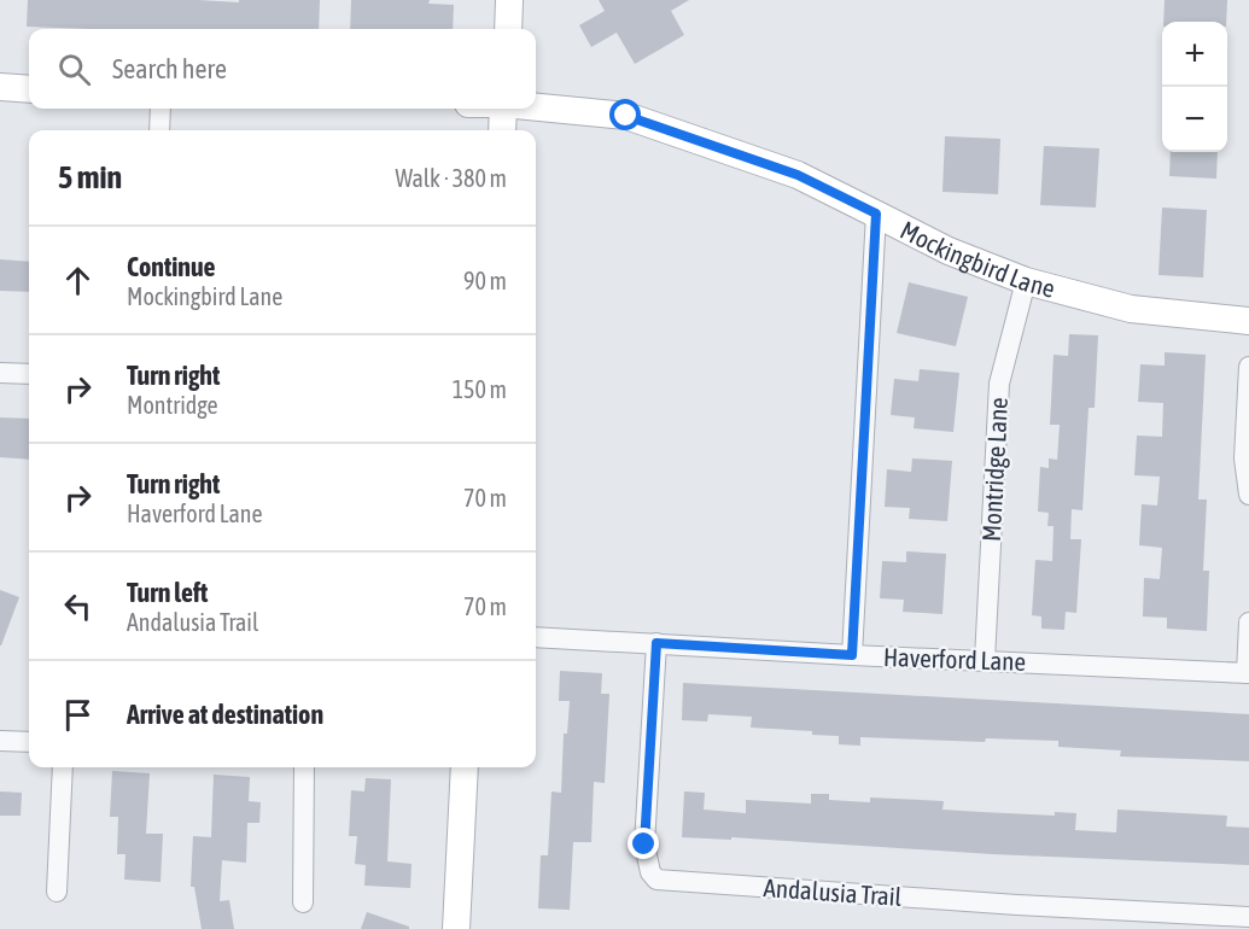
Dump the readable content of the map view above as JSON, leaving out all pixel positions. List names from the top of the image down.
{
  "streets": {
    "street": [
      "Mockingbird Lane",
      "Montridge Lane",
      "Haverford Lane",
      "Andalusia Trail"
    ]
  },
  "crossings": [
    ["Mockingbird Lane", "Montridge Lane"],
    ["Montridge Lane", "Haverford Lane"],
    ["Haverford Lane", "Andalusia Trail"]
  ],
  "page": {
    "map_buttons": ["+", "−"],
    "search": "Search here",
    "heading": ["5 min", "Walk · 380 m"],
    "list": [
      ["Continue", "Mockingbird Lane", "90 m"],
      ["Turn right", "Montridge", "150 m"],
      ["Turn right", "Haverford Lane", "70 m"],
      ["Turn left", "Andalusia Trail", "70 m"],
      "Arrive at destination"
    ]
  }
}
